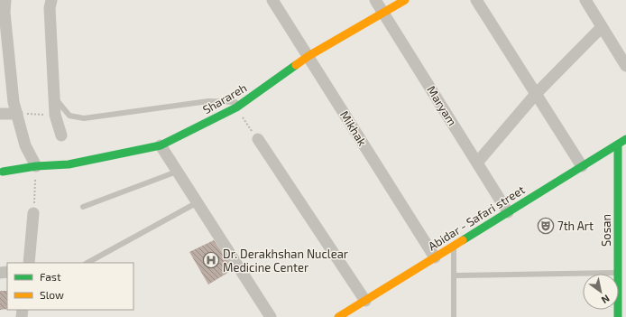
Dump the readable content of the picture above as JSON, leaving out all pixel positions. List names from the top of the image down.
{
  "streets": {
    "street": [
      "Sharareh",
      "Maryam",
      "Mikhak",
      "Abidar - Safari street",
      "Sosan"
    ]
  },
  "crossings": [
    ["Sharareh", "Maryam"],
    ["Sharareh", "Mikhak"],
    ["Maryam", "Abidar - Safari street"],
    ["Mikhak", "Abidar - Safari street"],
    ["Abidar - Safari street", "Sosan"]
  ],
  "places": {
    "theatre": ["7th Art"],
    "hospital": ["Dr. Derakhshan Nuclear Medicine Center"]
  },
  "legend": ["Fast", "Slow"],
  "north": "bottom right"
}
